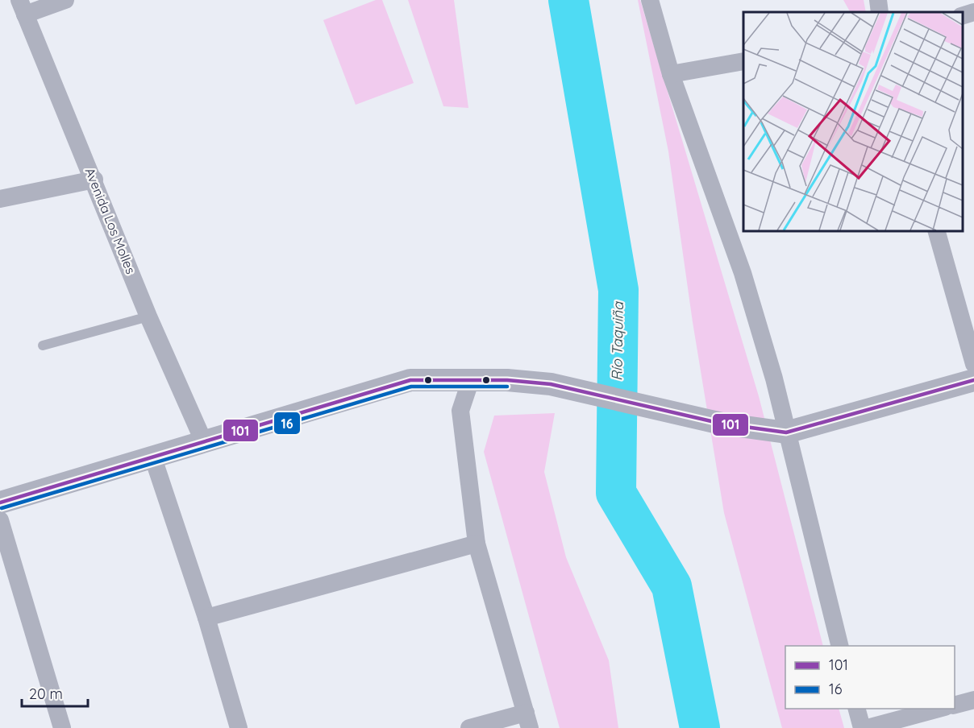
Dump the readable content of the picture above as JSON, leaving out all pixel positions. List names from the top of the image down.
{
  "streets": {
    "street": ["Avenida Los Molles"]
  },
  "water": ["Río Taquiña"],
  "lines": ["transit line 101", "transit line 16"],
  "legend": ["101", "16"],
  "scale_bar": "20 m"
}
